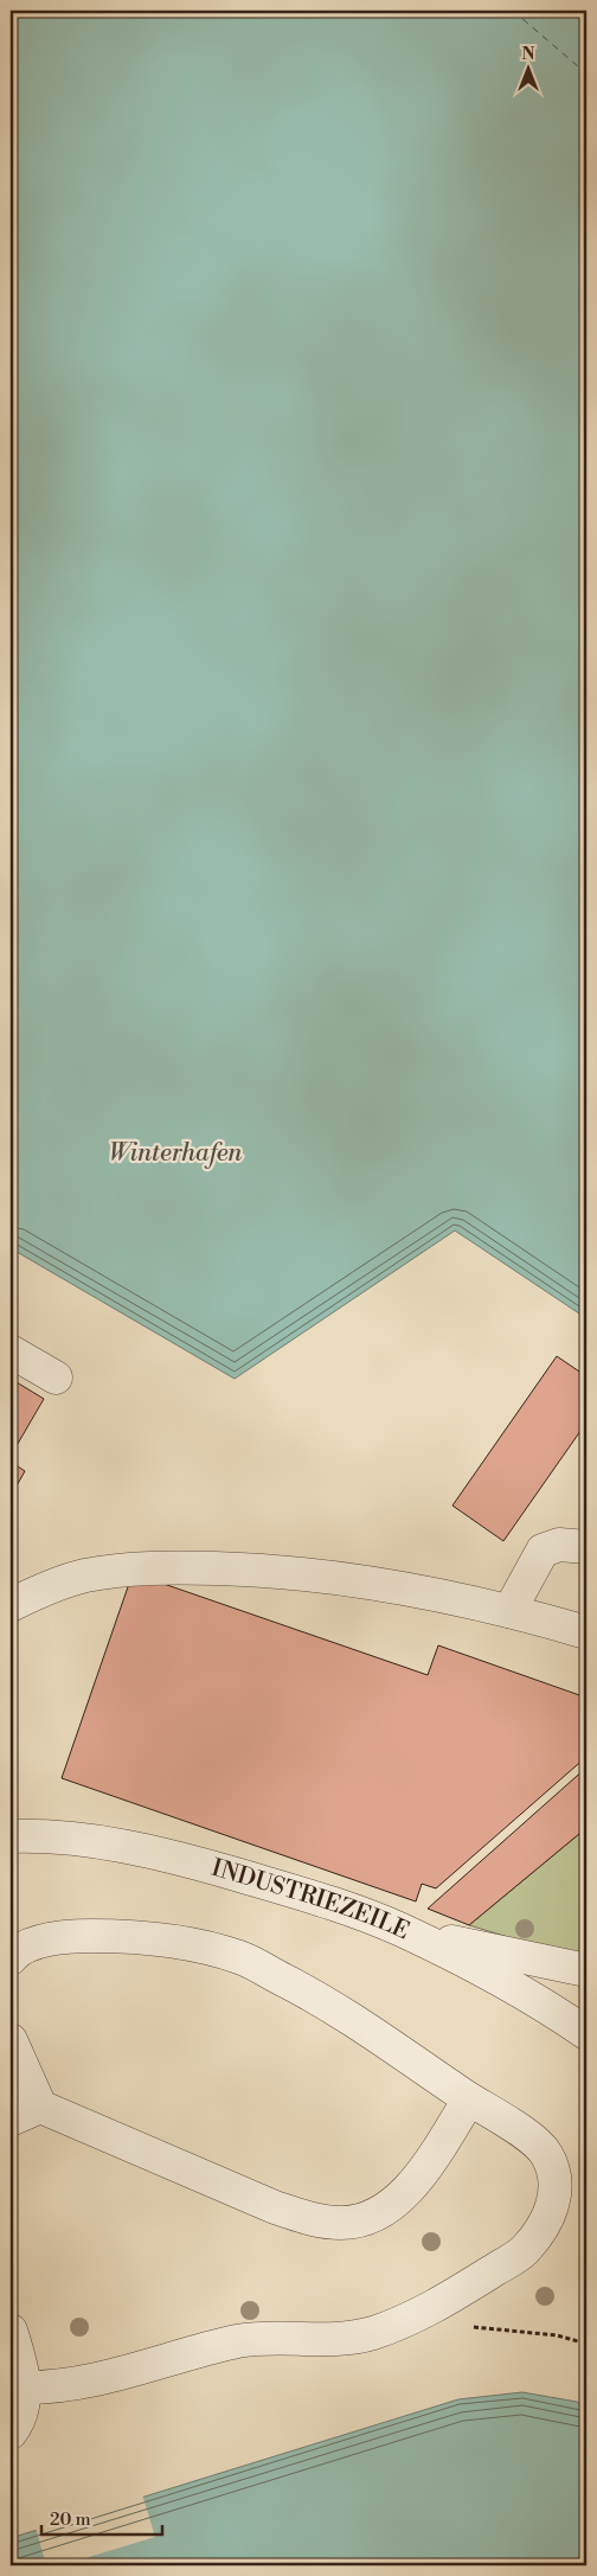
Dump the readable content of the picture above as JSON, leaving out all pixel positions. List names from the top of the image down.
{
  "streets": {
    "street": ["INDUSTRIEZEILE"]
  },
  "water": ["Winterhafen"],
  "scale_bar": "20 m",
  "north": "top"
}
